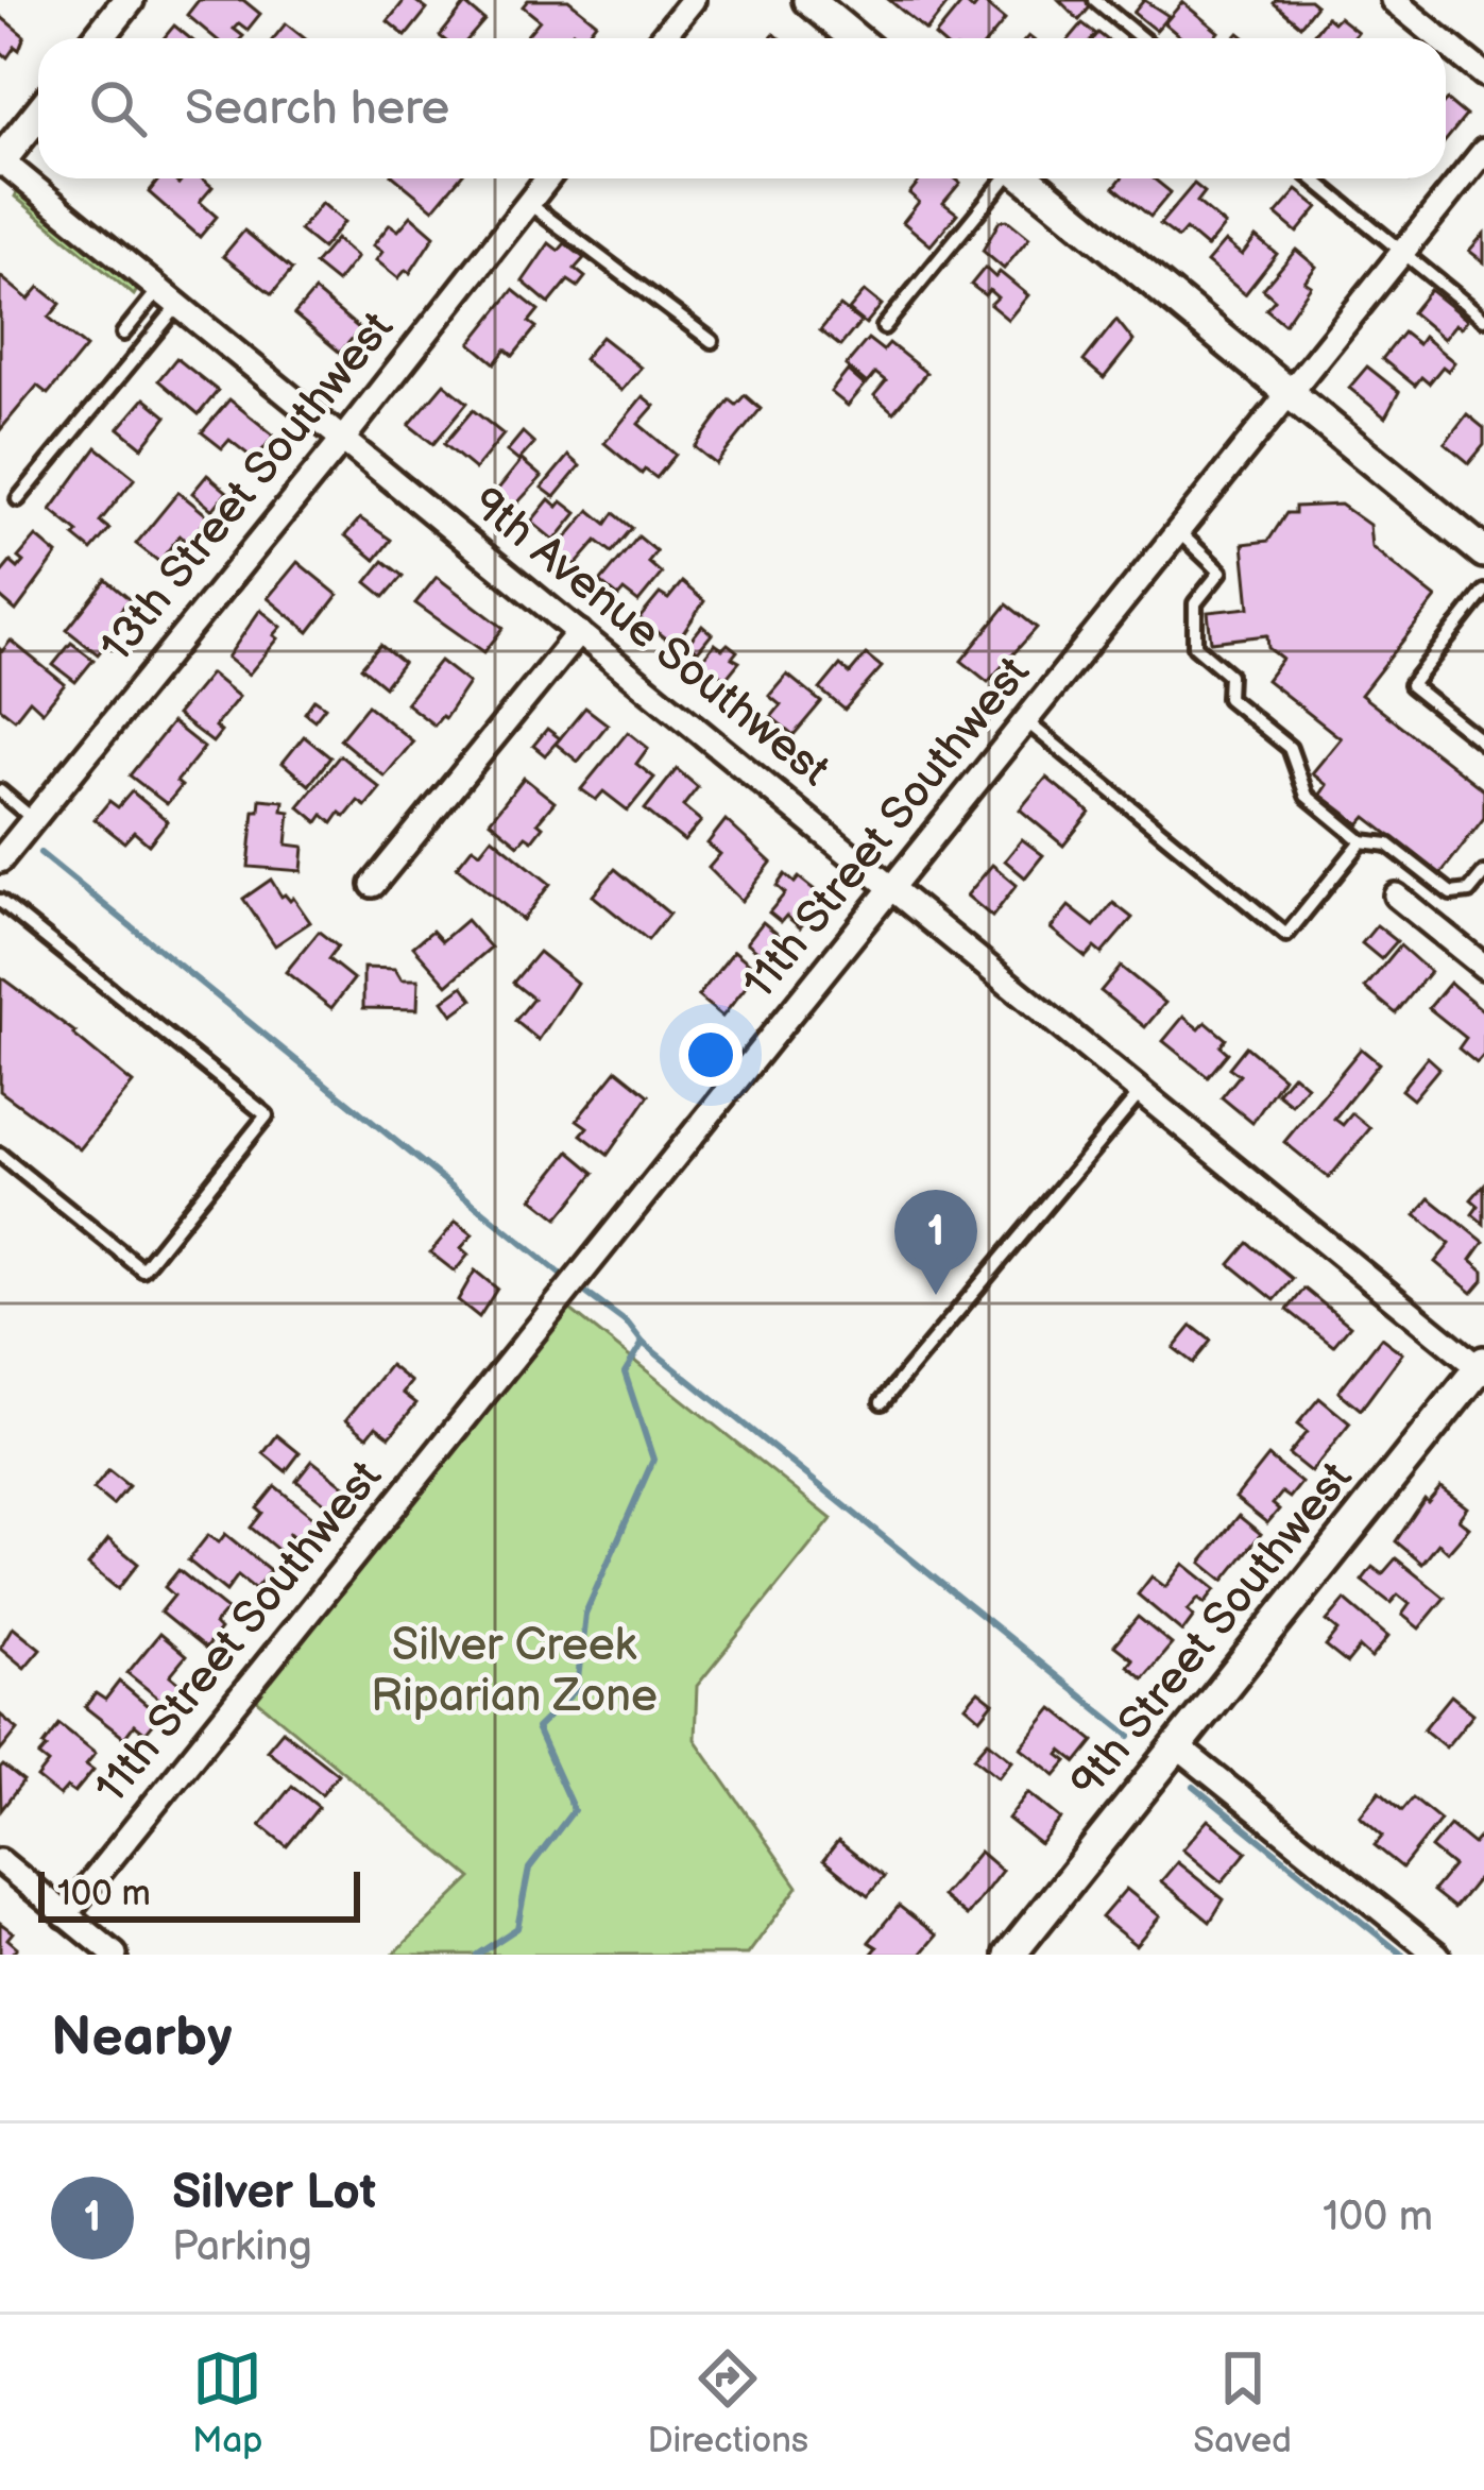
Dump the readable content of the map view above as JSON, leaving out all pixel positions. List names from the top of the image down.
{
  "streets": {
    "street": [
      "13th Street Southwest",
      "9th Avenue Southwest",
      "11th Street Southwest",
      "9th Street Southwest"
    ]
  },
  "crossings": [
    ["13th Street Southwest", "9th Avenue Southwest"],
    ["9th Avenue Southwest", "11th Street Southwest"],
    ["9th Avenue Southwest", "9th Street Southwest"]
  ],
  "parks": ["Silver Creek Riparian Zone"],
  "scale_bar": "100 m",
  "page": {
    "search": "Search here",
    "pins": "1",
    "scale": "100 m",
    "heading": "Nearby",
    "list": [
      {
        "mark": "1",
        "name": "Silver Lot",
        "note": "Parking",
        "value": "100 m"
      }
    ],
    "nav": ["Map", "Directions", "Saved"]
  }
}
